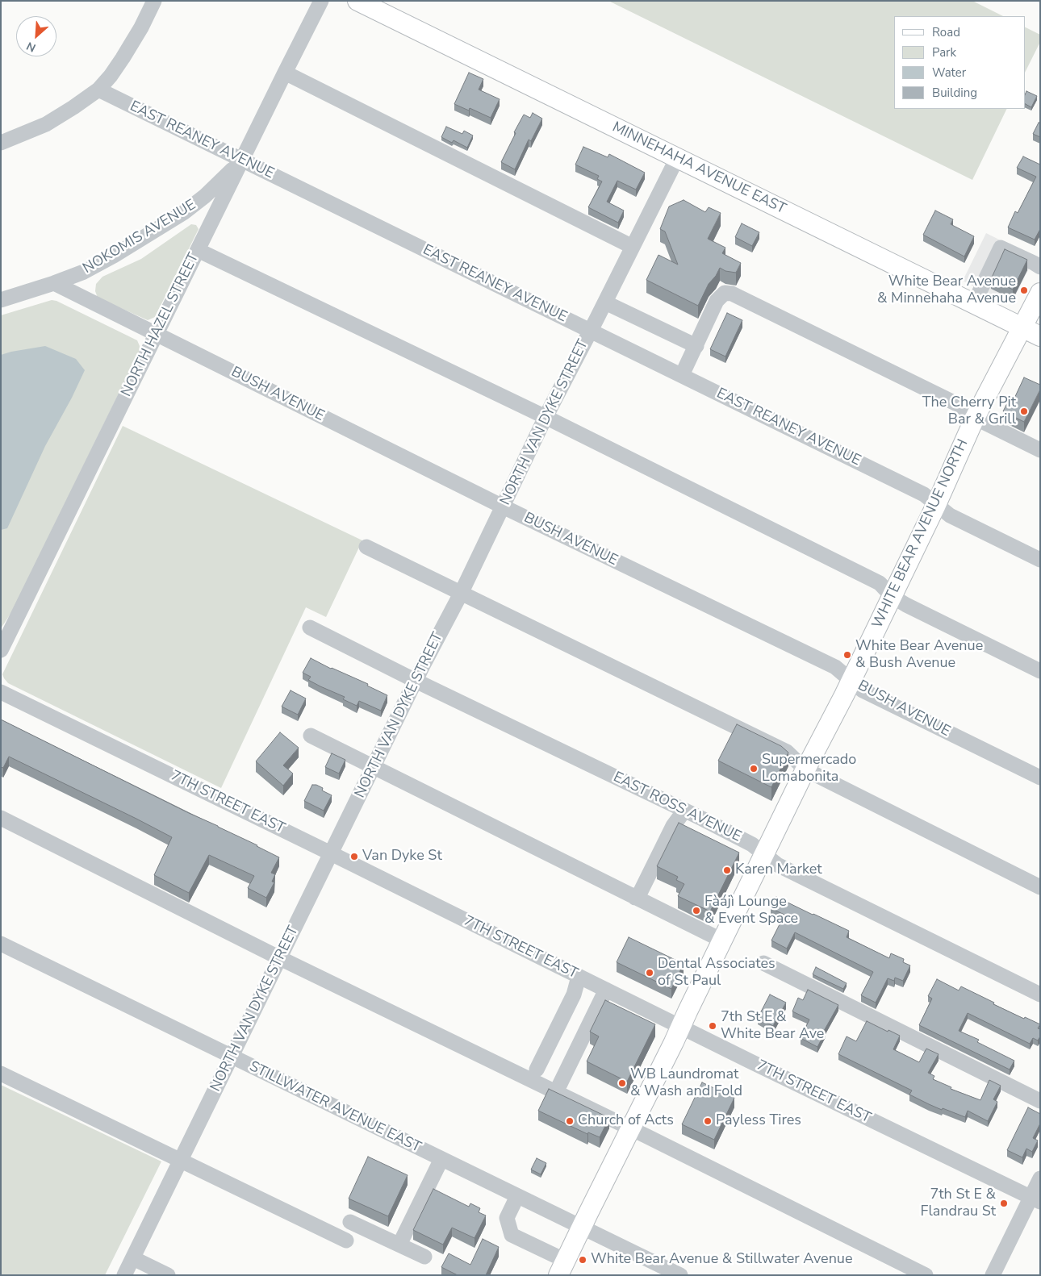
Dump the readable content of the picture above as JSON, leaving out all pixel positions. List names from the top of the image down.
{
  "streets": {
    "main road": ["MINNEHAHA AVENUE EAST", "WHITE BEAR AVENUE NORTH"],
    "street": [
      "EAST REANEY AVENUE",
      "NOKOMIS AVENUE",
      "NORTH HAZEL STREET",
      "BUSH AVENUE",
      "NORTH VAN DYKE STREET",
      "7TH STREET EAST",
      "EAST ROSS AVENUE",
      "STILLWATER AVENUE EAST"
    ]
  },
  "crossings": [
    ["EAST REANEY AVENUE", "NOKOMIS AVENUE"],
    ["EAST REANEY AVENUE", "NORTH HAZEL STREET"],
    ["EAST REANEY AVENUE", "NORTH VAN DYKE STREET"],
    ["EAST REANEY AVENUE", "WHITE BEAR AVENUE NORTH"],
    ["MINNEHAHA AVENUE EAST", "NORTH VAN DYKE STREET"],
    ["MINNEHAHA AVENUE EAST", "WHITE BEAR AVENUE NORTH"],
    ["NOKOMIS AVENUE", "NORTH HAZEL STREET"],
    ["NOKOMIS AVENUE", "BUSH AVENUE"],
    ["NORTH HAZEL STREET", "BUSH AVENUE"],
    ["BUSH AVENUE", "NORTH VAN DYKE STREET"],
    ["BUSH AVENUE", "WHITE BEAR AVENUE NORTH"],
    ["NORTH VAN DYKE STREET", "7TH STREET EAST"],
    ["NORTH VAN DYKE STREET", "EAST ROSS AVENUE"],
    ["NORTH VAN DYKE STREET", "STILLWATER AVENUE EAST"],
    ["WHITE BEAR AVENUE NORTH", "7TH STREET EAST"],
    ["WHITE BEAR AVENUE NORTH", "EAST ROSS AVENUE"],
    ["WHITE BEAR AVENUE NORTH", "STILLWATER AVENUE EAST"]
  ],
  "places": [
    "White Bear Avenue & Minnehaha Avenue",
    "The Cherry Pit Bar & Grill",
    "White Bear Avenue & Bush Avenue",
    "Supermercado Lomabonita",
    "Van Dyke St",
    "Karen Market",
    "Fàájì Lounge & Event Space",
    "Dental Associates of St Paul",
    "7th St E & White Bear Ave",
    "WB Laundromat & Wash and Fold",
    "Church of Acts",
    "Payless Tires",
    "7th St E & Flandrau St",
    "White Bear Avenue & Stillwater Avenue"
  ],
  "legend": [
    "Road",
    "Park",
    "Water",
    "Building"
  ],
  "north": "bottom left"
}
